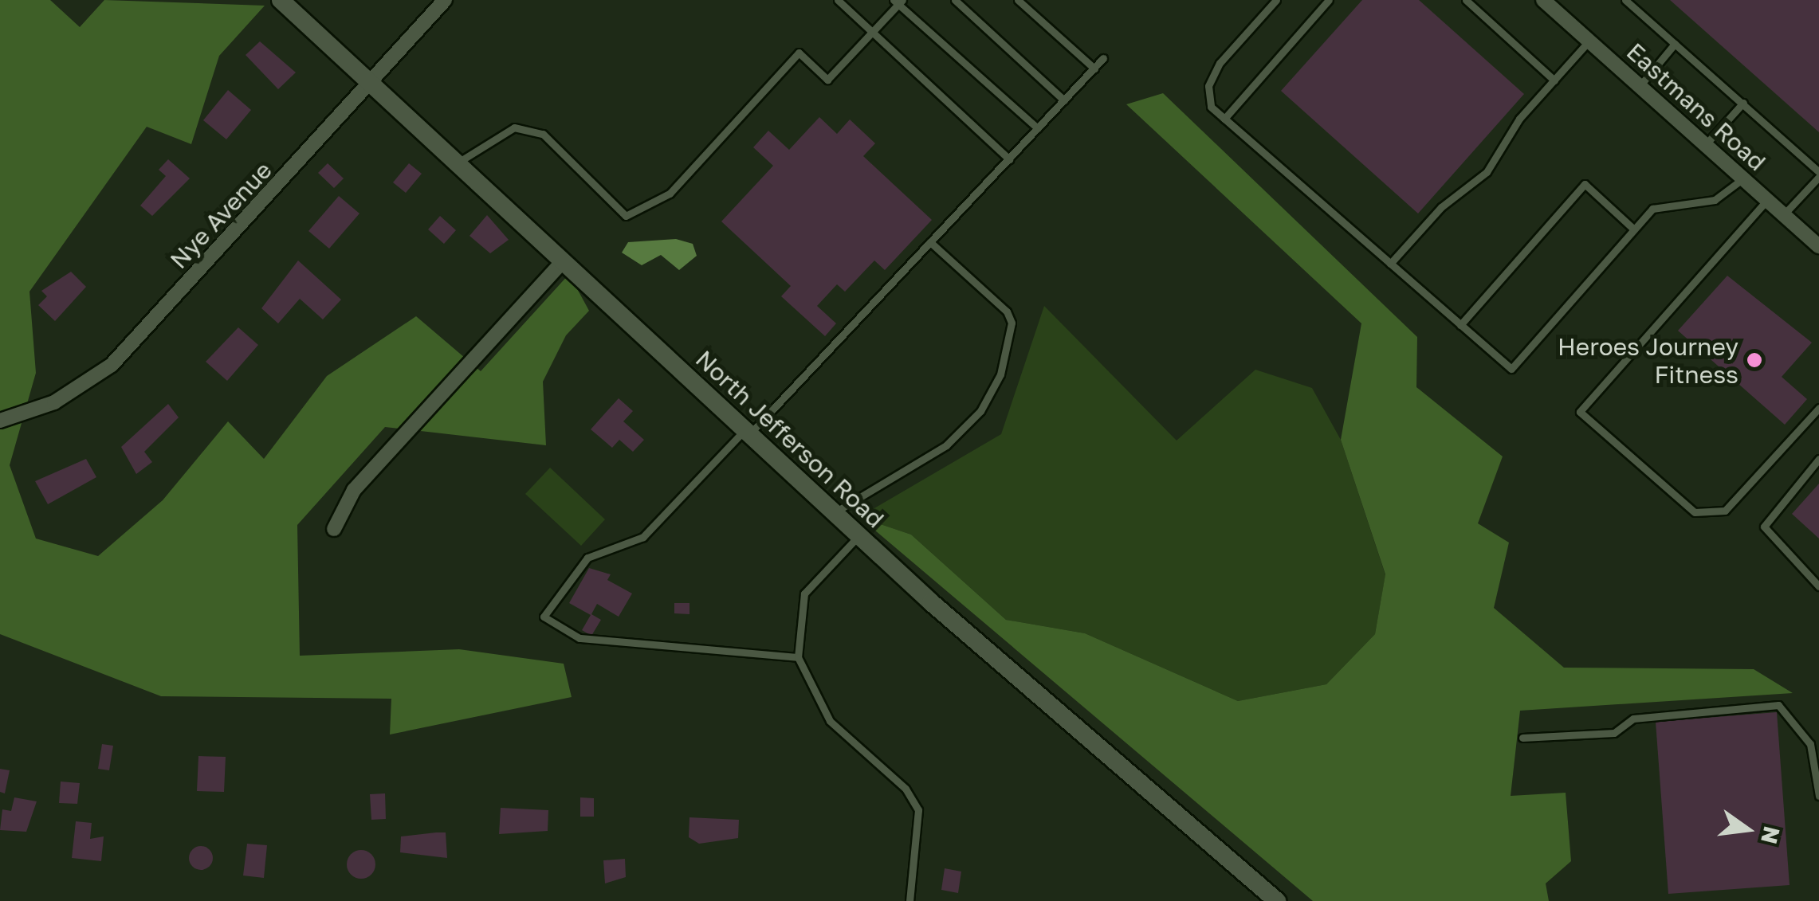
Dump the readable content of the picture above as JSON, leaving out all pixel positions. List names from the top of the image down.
{
  "streets": {
    "street": ["Eastmans Road", "Nye Avenue", "North Jefferson Road"]
  },
  "crossings": [
    ["Nye Avenue", "North Jefferson Road"]
  ],
  "places": ["Heroes Journey Fitness"],
  "north": "right"
}
